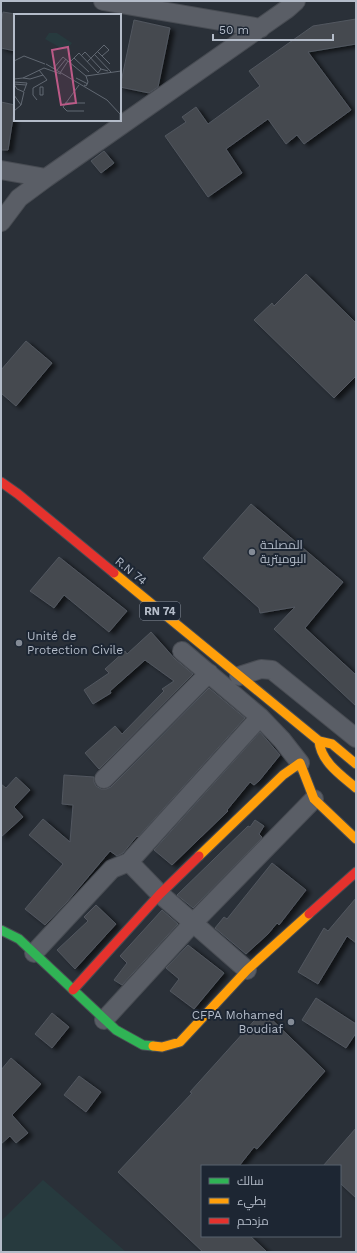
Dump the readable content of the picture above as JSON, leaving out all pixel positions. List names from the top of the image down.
{
  "streets": {
    "street": ["R.N 74", "RN 74"]
  },
  "places": ["المصلحة البوميترية", "Unité de Protection Civile", "CFPA Mohamed Boudiaf"],
  "legend": ["سالك", "بطيء", "مزدحم"],
  "scale_bar": "50 m"
}
